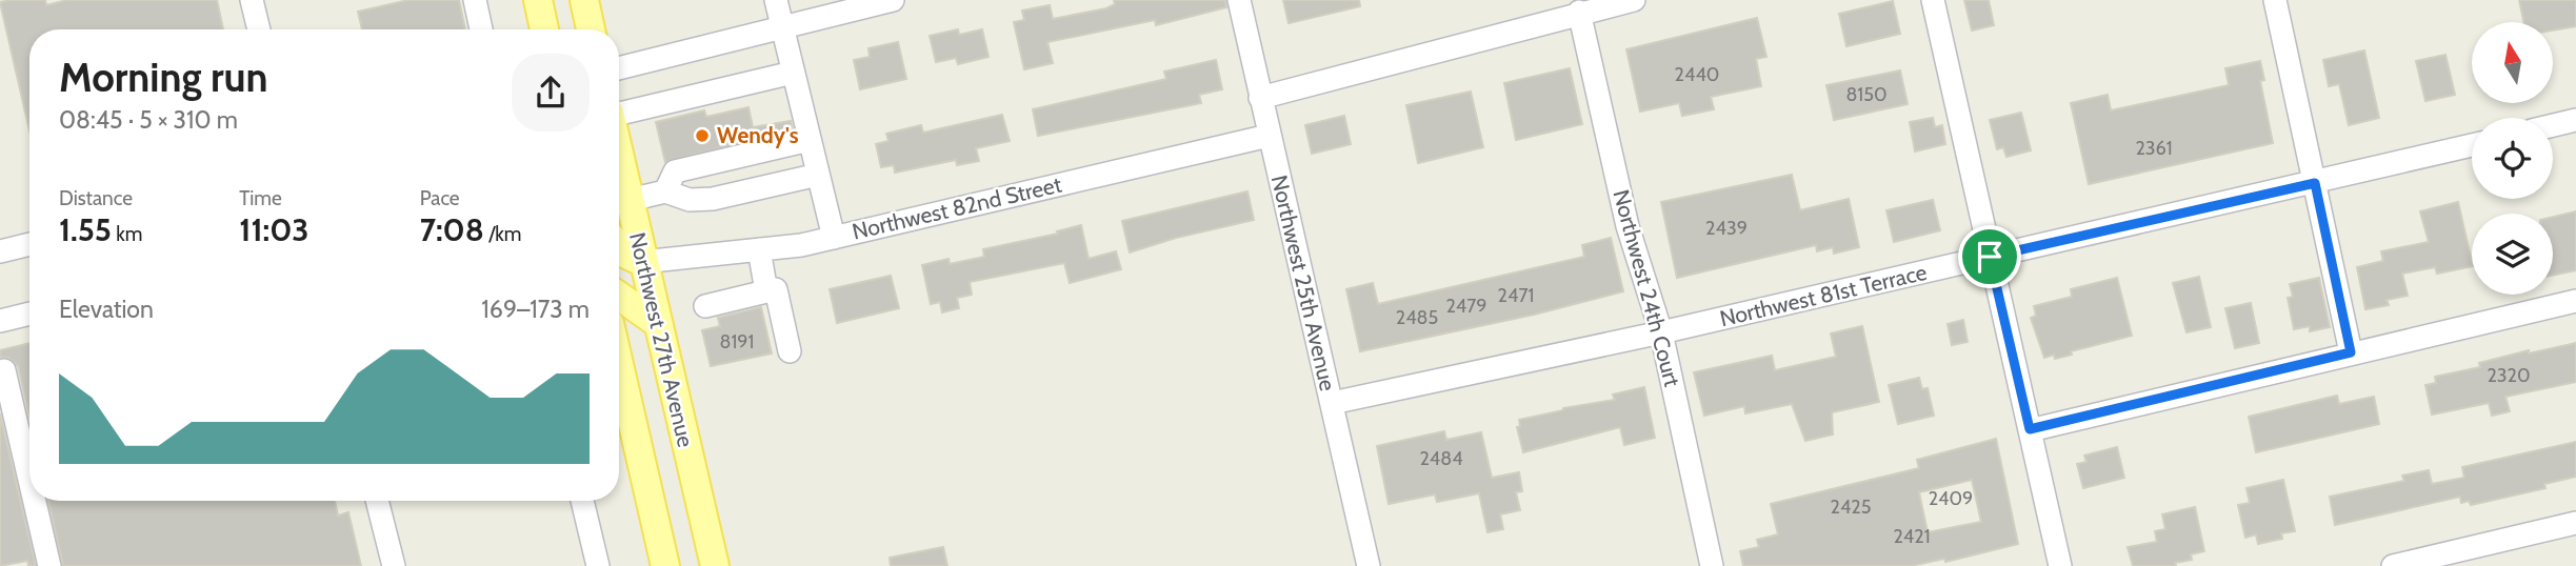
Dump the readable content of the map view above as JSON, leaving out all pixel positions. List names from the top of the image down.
{
  "streets": {
    "main road": ["Northwest 27th Avenue"],
    "street": [
      "Northwest 82nd Street",
      "Northwest 25th Avenue",
      "Northwest 24th Court",
      "Northwest 81st Terrace"
    ]
  },
  "crossings": [
    ["Northwest 82nd Street", "Northwest 25th Avenue"],
    ["Northwest 82nd Street", "Northwest 27th Avenue"],
    ["Northwest 25th Avenue", "Northwest 81st Terrace"],
    ["Northwest 24th Court", "Northwest 81st Terrace"]
  ],
  "places": ["Wendy's"],
  "house_numbers": [
    "2440",
    "8150",
    "2361",
    "2439",
    "2471",
    "2479",
    "2485",
    "8191",
    "2320",
    "2484",
    "2409",
    "2425",
    "2421"
  ],
  "north": "top",
  "page": {
    "heading": ["Morning run", "08:45 · 5 × 310 m"],
    "stats": [
      ["Distance", "1.55 km"],
      ["Time", "11:03"],
      ["Pace", "7:08 /km"]
    ],
    "chart": ["Elevation", "169–173 m"]
  }
}
